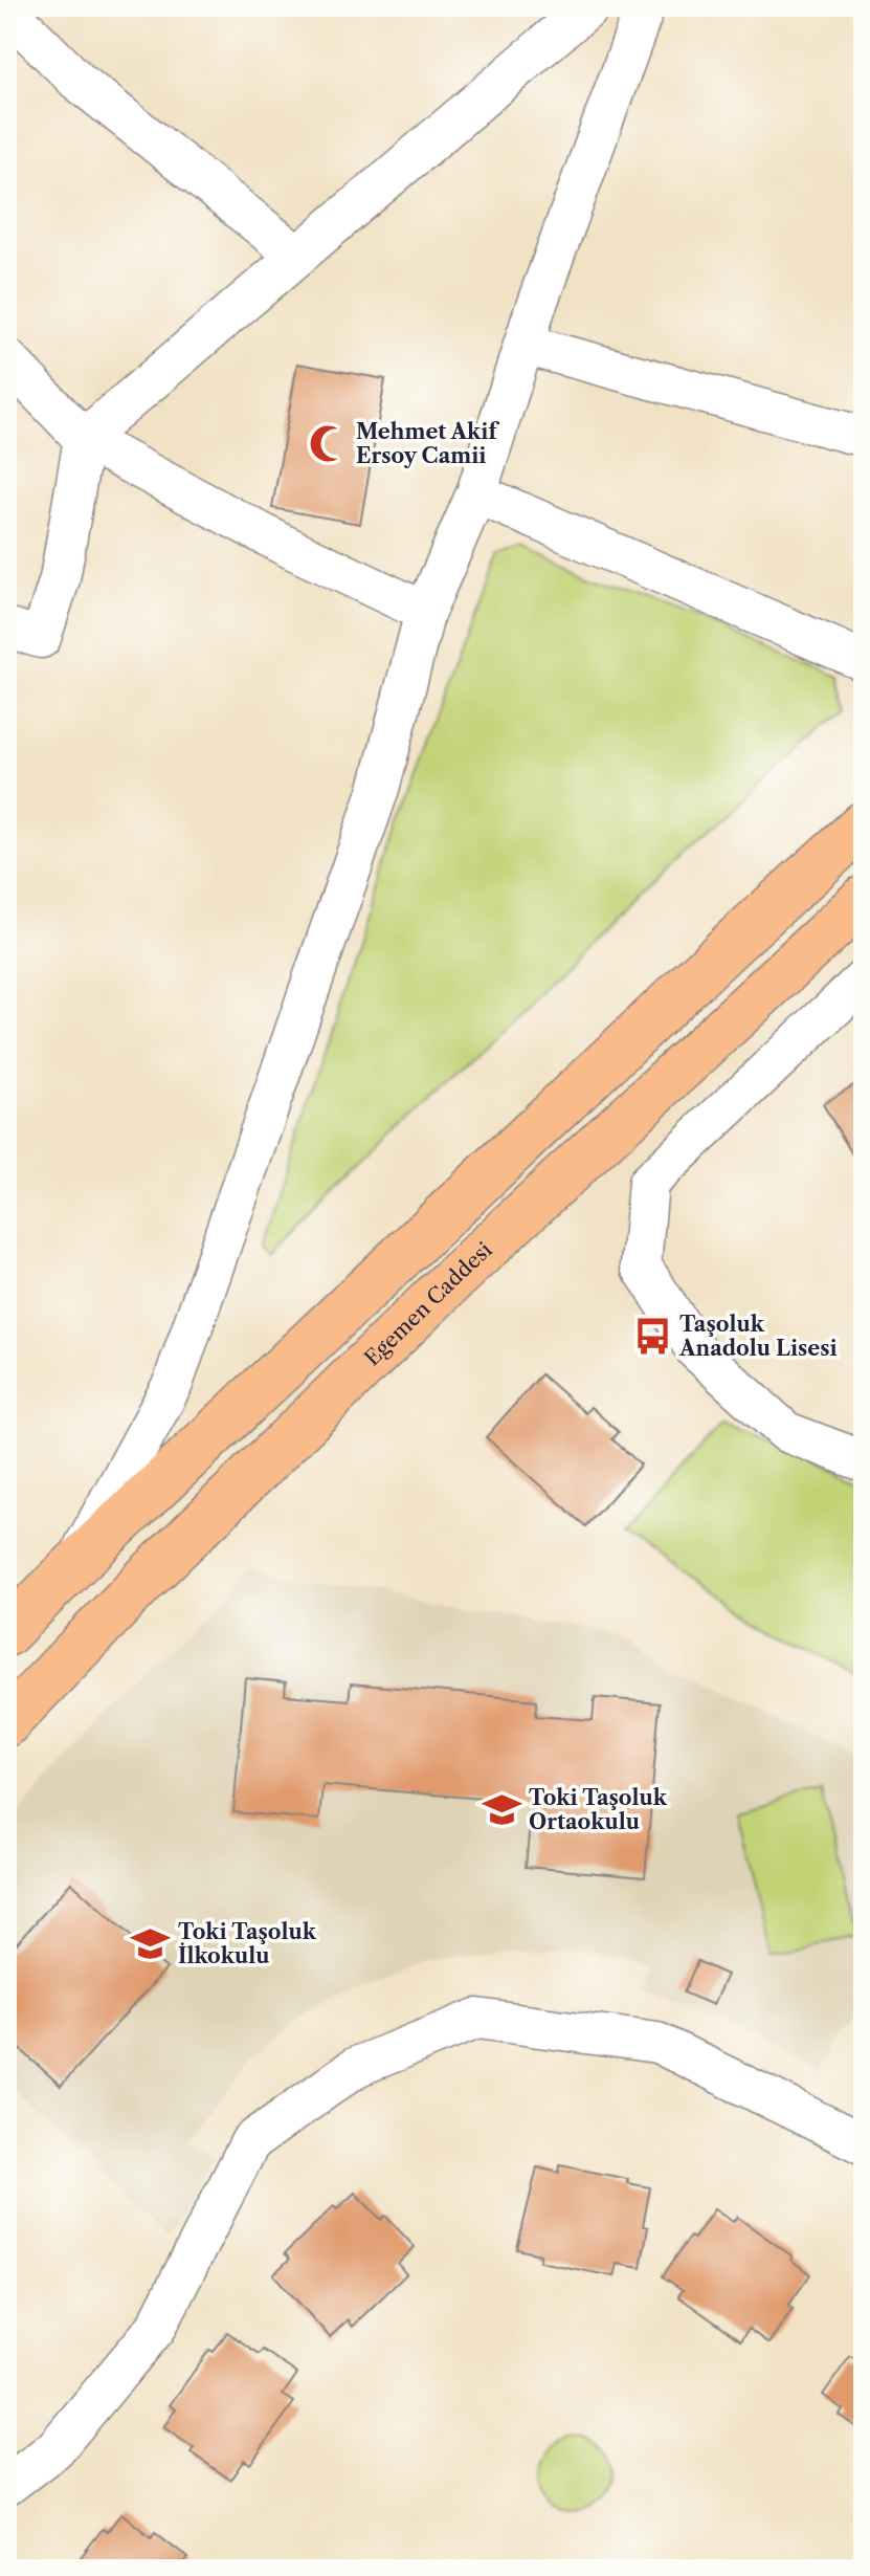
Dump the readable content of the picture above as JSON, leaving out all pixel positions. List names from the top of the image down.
{
  "streets": {
    "main road": ["Egemen Caddesi"]
  },
  "places": {
    "mosque": ["Mehmet Akif Ersoy Camii"],
    "bus stop": ["Taşoluk Anadolu Lisesi"],
    "school or university": ["Toki Taşoluk Ortaokulu", "Toki Taşoluk İlkokulu"]
  }
}
